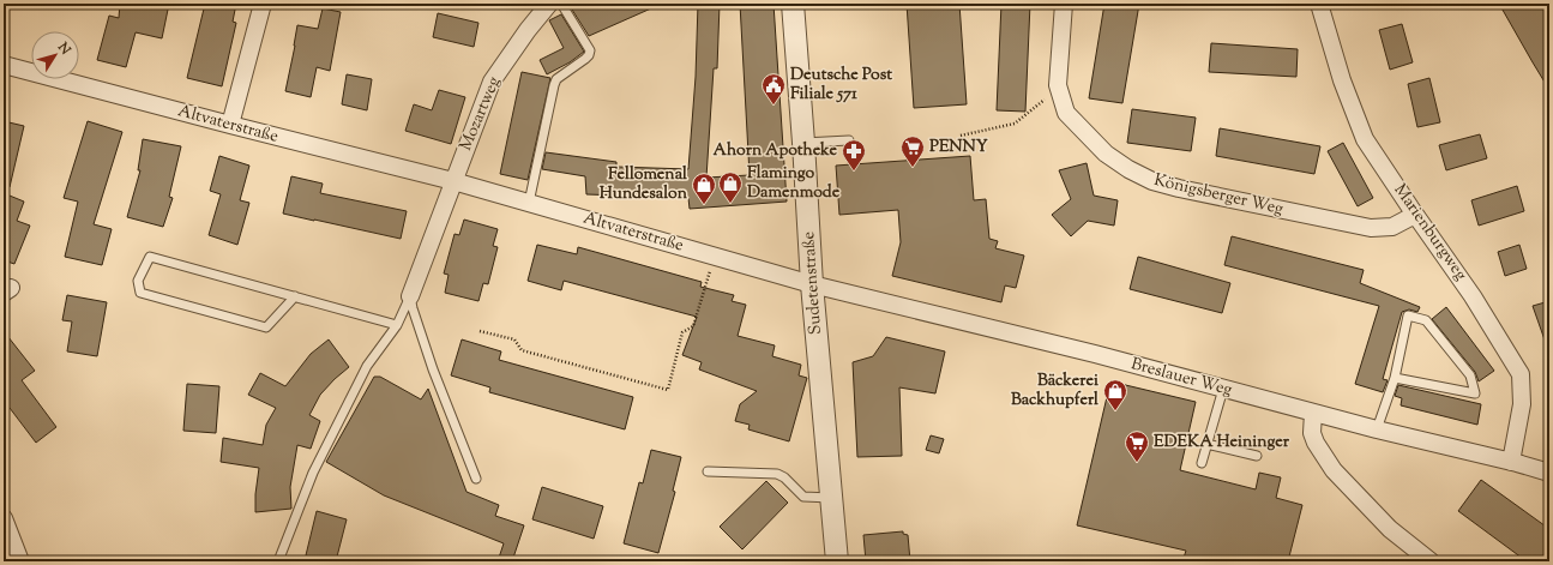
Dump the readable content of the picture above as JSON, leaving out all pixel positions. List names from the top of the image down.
{
  "streets": {
    "street": [
      "Mozartweg",
      "Altvaterstraße",
      "Königsberger Weg",
      "Marienburgweg",
      "Sudetenstraße",
      "Breslauer Weg"
    ]
  },
  "crossings": [
    ["Mozartweg", "Altvaterstraße"],
    ["Altvaterstraße", "Sudetenstraße"],
    ["Altvaterstraße", "Breslauer Weg"],
    ["Königsberger Weg", "Marienburgweg"],
    ["Marienburgweg", "Breslauer Weg"],
    ["Sudetenstraße", "Breslauer Weg"]
  ],
  "places": {
    "public building": ["Deutsche Post Filiale 571"],
    "supermarket": ["PENNY", "EDEKA Heininger"],
    "pharmacy": ["Ahorn Apotheke"],
    "shop": ["Flamingo Damenmode", "Fellomenal Hundesalon", "Bäckerei Backhupferl"]
  },
  "north": "top right"
}
